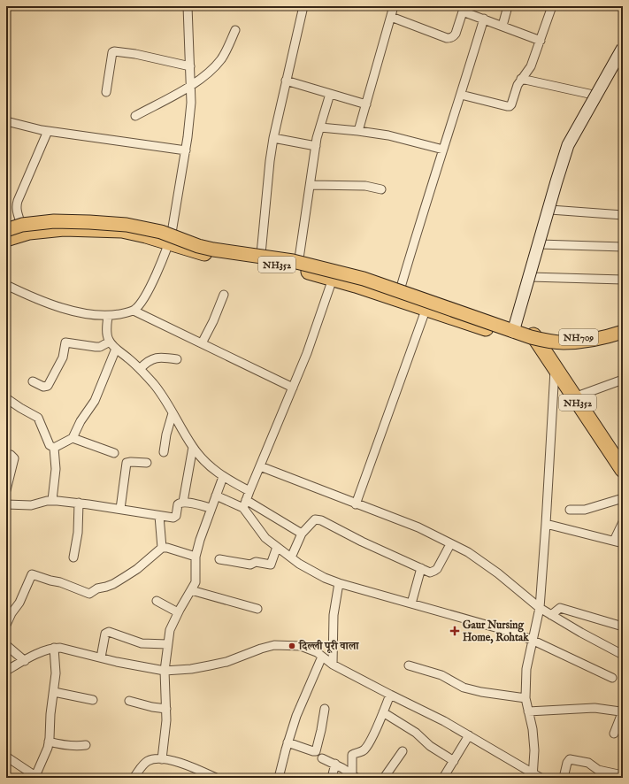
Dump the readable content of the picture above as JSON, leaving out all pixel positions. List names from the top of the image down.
{
  "streets": {
    "highway": ["NH352", "NH709"]
  },
  "crossings": [
    ["NH352", "NH709"]
  ],
  "places": {
    "health": ["Gaur Nursing Home, Rohtak"],
    "other": ["दिल्ली पूरी वाला"]
  }
}
